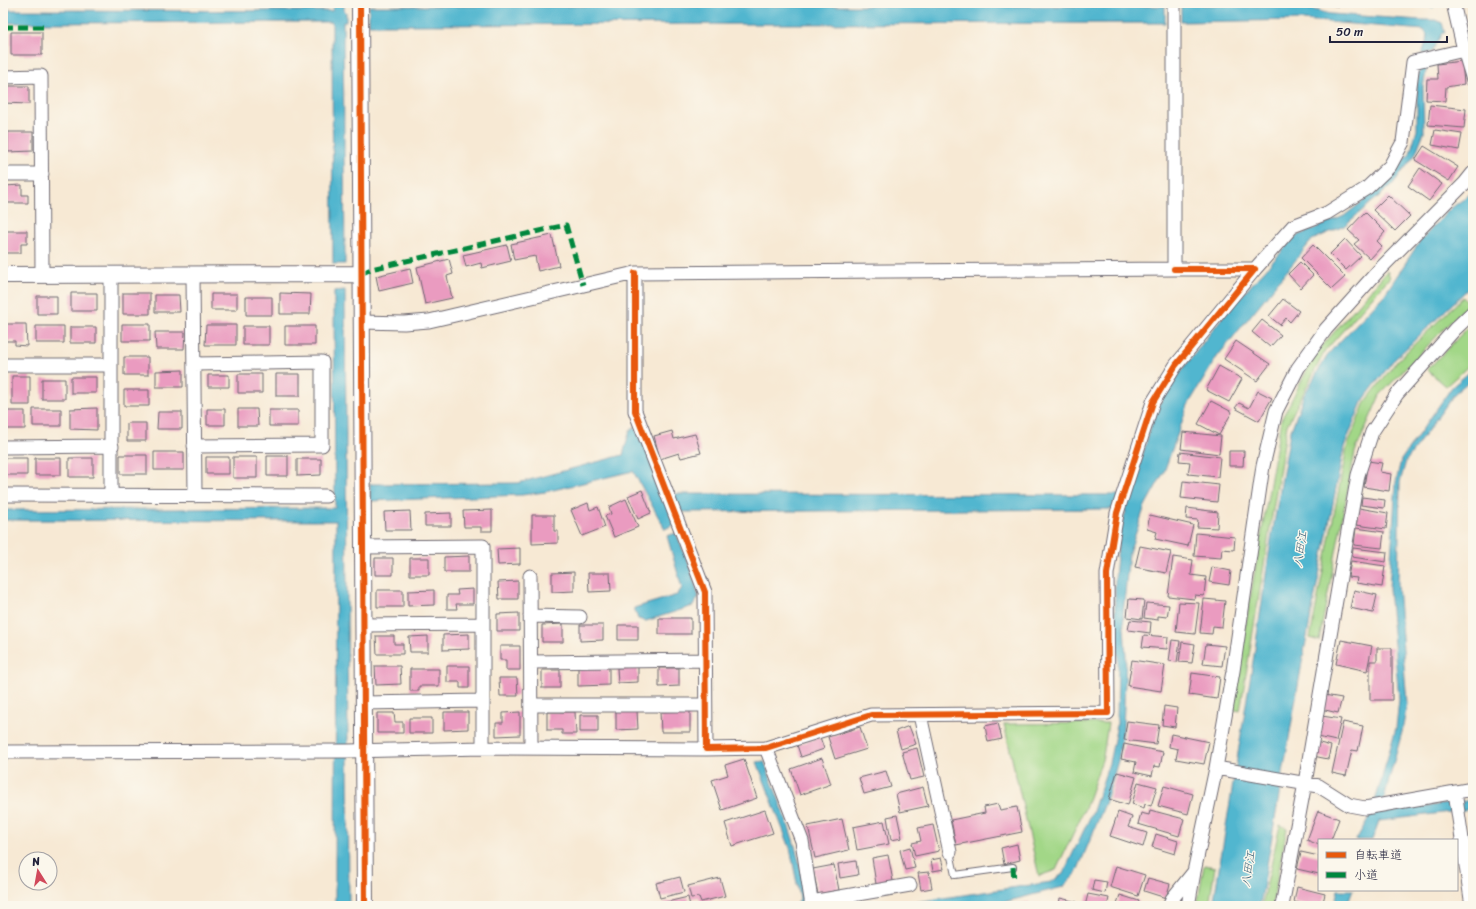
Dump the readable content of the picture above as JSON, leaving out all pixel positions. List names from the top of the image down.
{
  "water": ["八田江"],
  "legend": ["自転車道", "小道"],
  "scale_bar": "50 m",
  "north": "top"
}
